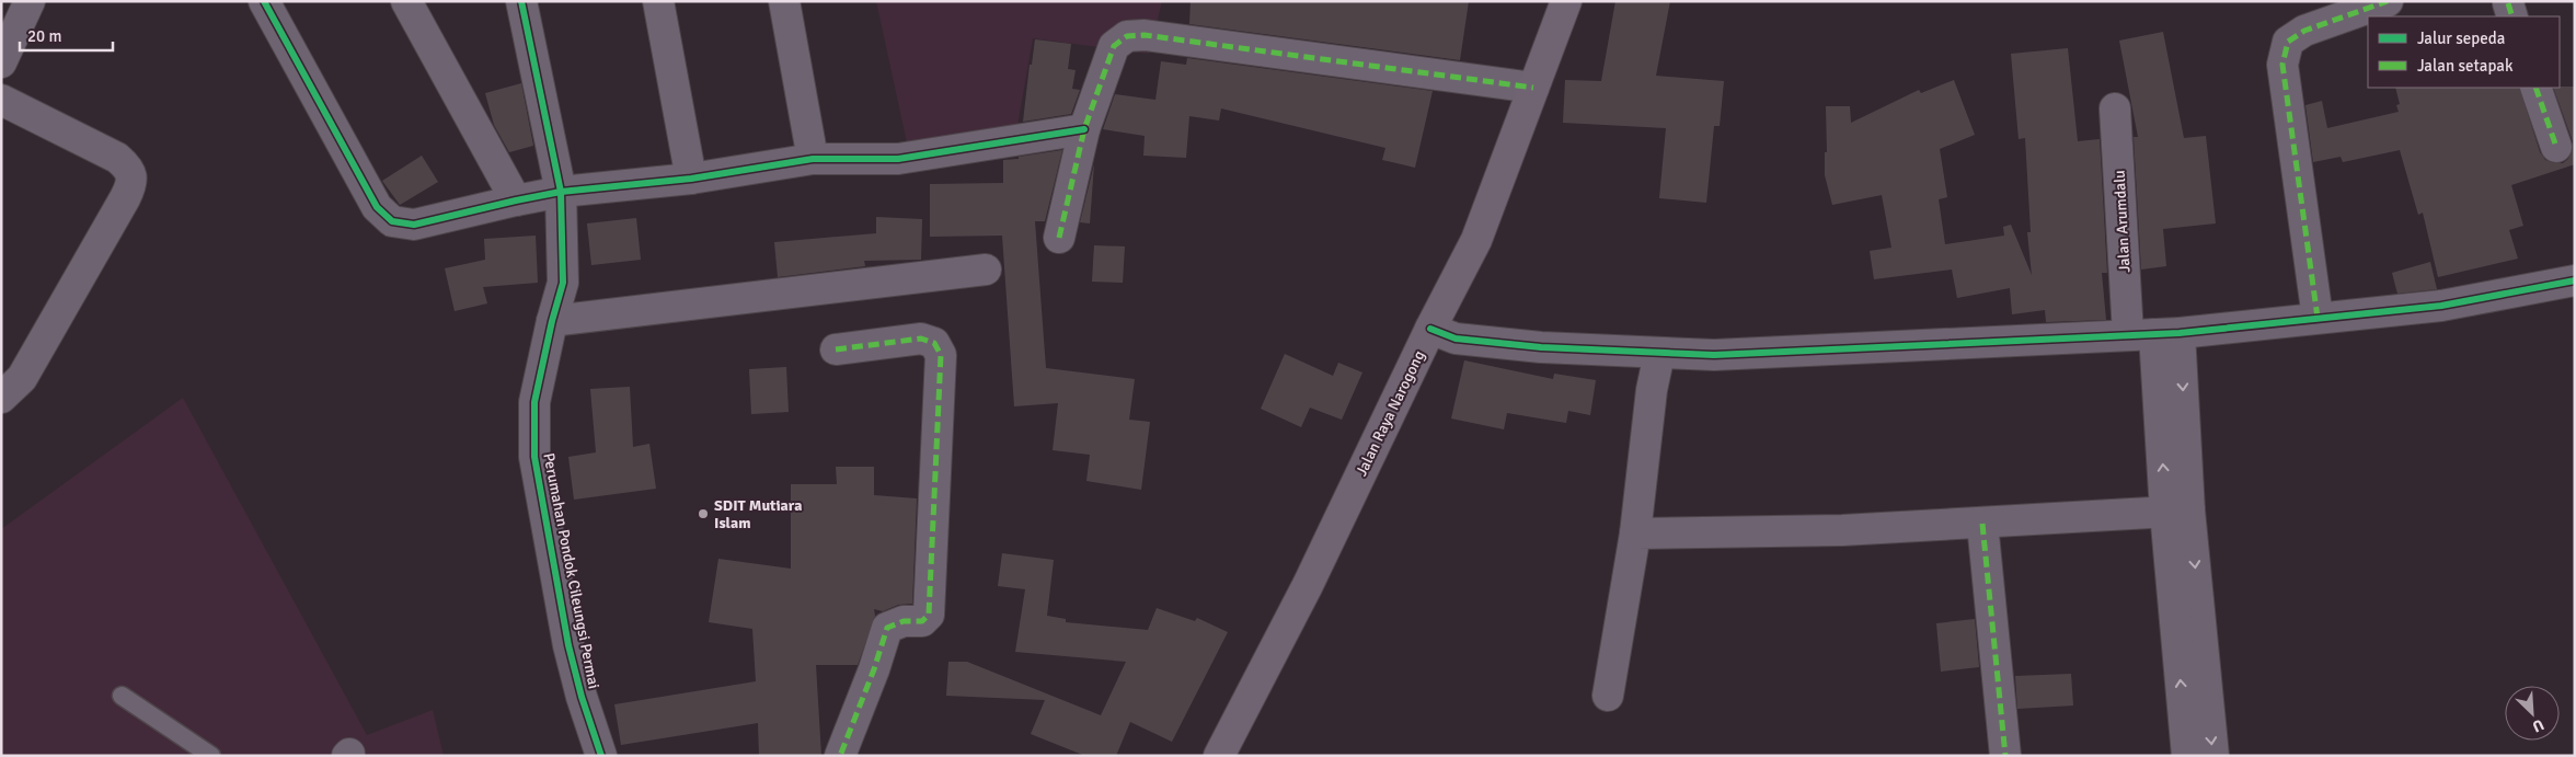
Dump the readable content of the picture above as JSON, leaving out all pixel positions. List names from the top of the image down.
{
  "streets": {
    "main road": ["Jalan Raya Narogong"],
    "street": ["Jalan Arumdalu", "Perumahan Pondok Cileungsi Permai"]
  },
  "places": ["SDIT Mutiara Islam"],
  "legend": ["Jalur sepeda", "Jalan setapak"],
  "scale_bar": "20 m",
  "north": "bottom right"
}
